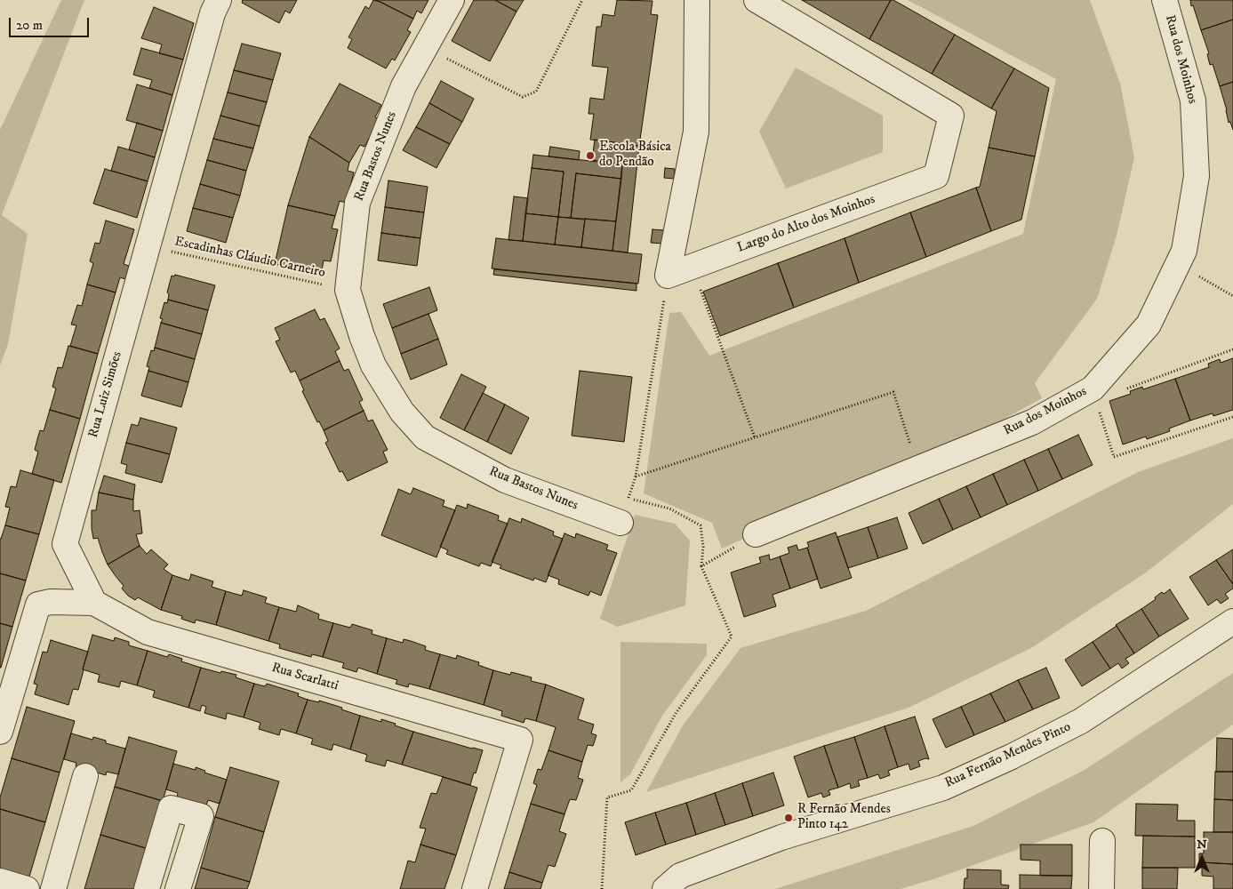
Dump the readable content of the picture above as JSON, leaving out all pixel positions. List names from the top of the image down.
{
  "streets": {
    "street": [
      "Rua dos Moinhos",
      "Rua Bastos Nunes",
      "Largo do Alto dos Moinhos",
      "Rua Luiz Simões",
      "Rua Scarlatti",
      "Rua Fernão Mendes Pinto"
    ],
    "path": ["Escadinhas Cláudio Carneiro"]
  },
  "crossings": [
    ["Rua Bastos Nunes", "Escadinhas Cláudio Carneiro"],
    ["Escadinhas Cláudio Carneiro", "Rua Luiz Simões"],
    ["Rua Luiz Simões", "Rua Scarlatti"]
  ],
  "places": ["Escola Básica do Pendão", "R Fernão Mendes Pinto 142"],
  "scale_bar": "20 m",
  "north": "top"
}
